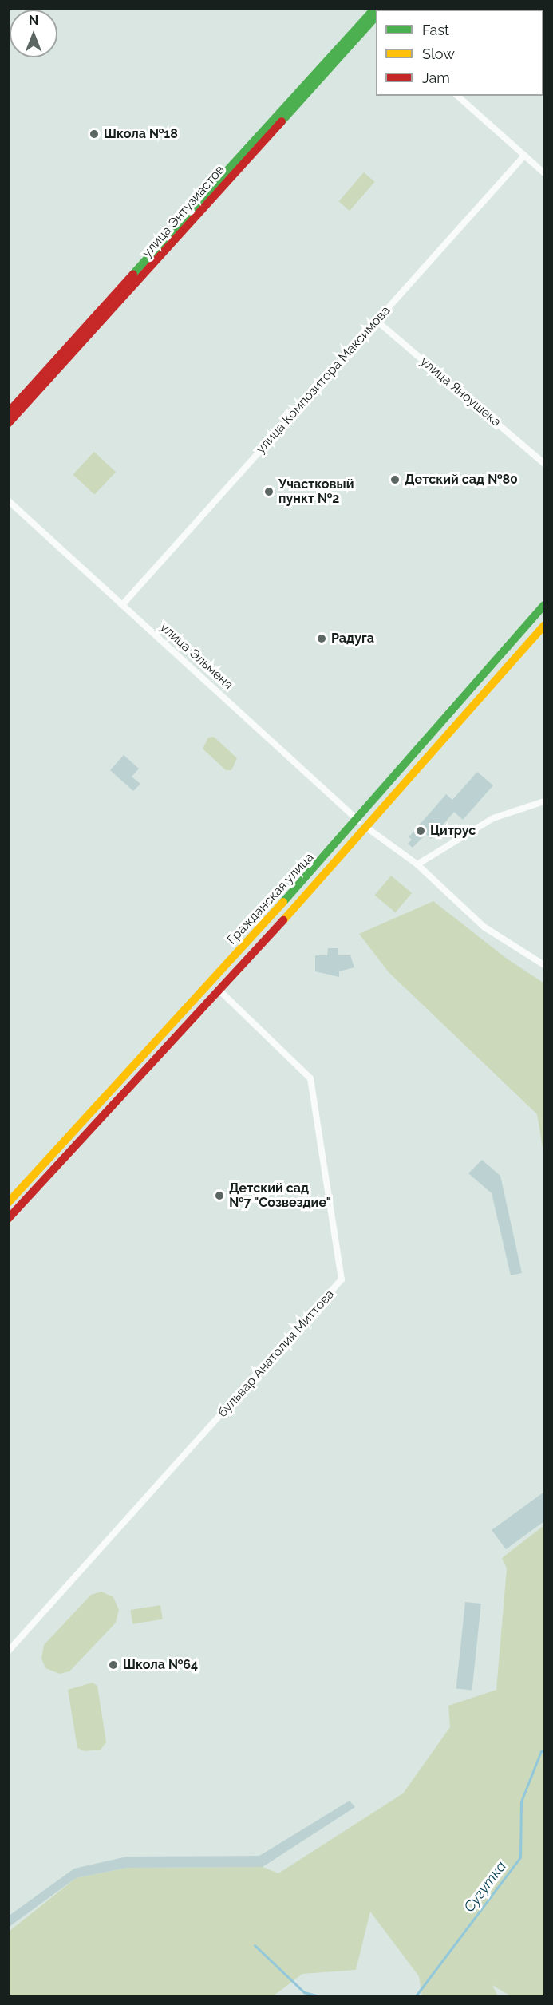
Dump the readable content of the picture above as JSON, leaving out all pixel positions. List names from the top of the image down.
{
  "streets": {
    "main road": ["улица Энтузиастов", "улица Эльменя", "Гражданская улица"],
    "street": ["улица Композитора Максимова", "улица Яноушека", "бульвар Анатолия Миттова"]
  },
  "crossings": [
    ["улица Композитора Максимова", "улица Яноушека"],
    ["улица Композитора Максимова", "улица Эльменя"],
    ["улица Эльменя", "Гражданская улица"],
    ["Гражданская улица", "бульвар Анатолия Миттова"]
  ],
  "water": ["Сугутка"],
  "places": [
    "Школа №18",
    "Детский сад №80",
    "Участковый пункт №2",
    "Радуга",
    "Цитрус",
    "Детский сад №7 \"Созвездие\"",
    "Школа №64"
  ],
  "legend": ["Fast", "Slow", "Jam"],
  "north": "top"
}
